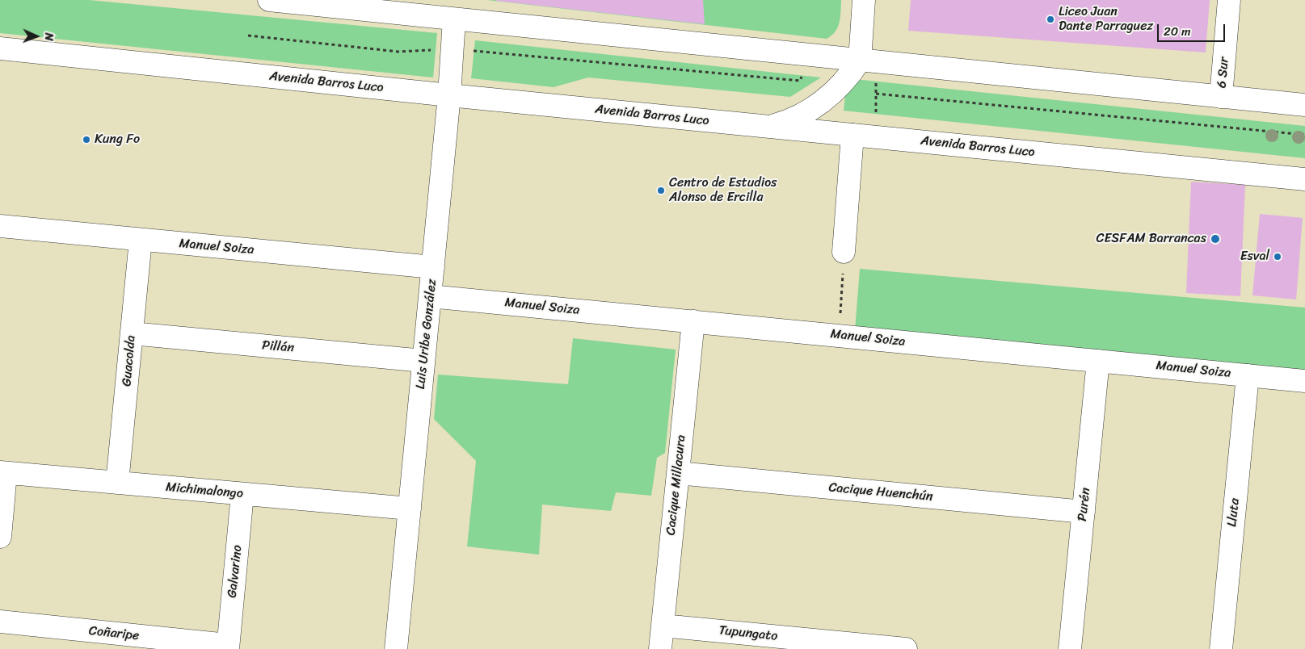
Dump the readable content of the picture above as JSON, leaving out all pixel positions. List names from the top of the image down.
{
  "streets": {
    "street": [
      "6 Sur",
      "Avenida Barros Luco",
      "Manuel Soiza",
      "Luis Uribe González",
      "Pillán",
      "Guacolda",
      "Cacique Millacura",
      "Michimalongo",
      "Cacique Huenchún",
      "Purén",
      "Lluta",
      "Galvarino",
      "Coñaripe",
      "Tupungato"
    ]
  },
  "crossings": [
    ["Avenida Barros Luco", "Luis Uribe González"],
    ["Manuel Soiza", "Luis Uribe González"],
    ["Manuel Soiza", "Guacolda"],
    ["Manuel Soiza", "Cacique Millacura"],
    ["Manuel Soiza", "Purén"],
    ["Manuel Soiza", "Lluta"],
    ["Luis Uribe González", "Pillán"],
    ["Luis Uribe González", "Michimalongo"],
    ["Pillán", "Guacolda"],
    ["Guacolda", "Michimalongo"],
    ["Cacique Millacura", "Cacique Huenchún"],
    ["Cacique Millacura", "Tupungato"],
    ["Michimalongo", "Galvarino"],
    ["Cacique Huenchún", "Purén"],
    ["Galvarino", "Coñaripe"]
  ],
  "places": [
    "Liceo Juan Dante Parraguez",
    "Kung Fo",
    "Centro de Estudios Alonso de Ercilla",
    "CESFAM Barrancas",
    "Esval"
  ],
  "scale_bar": "20 m",
  "north": "right"
}
